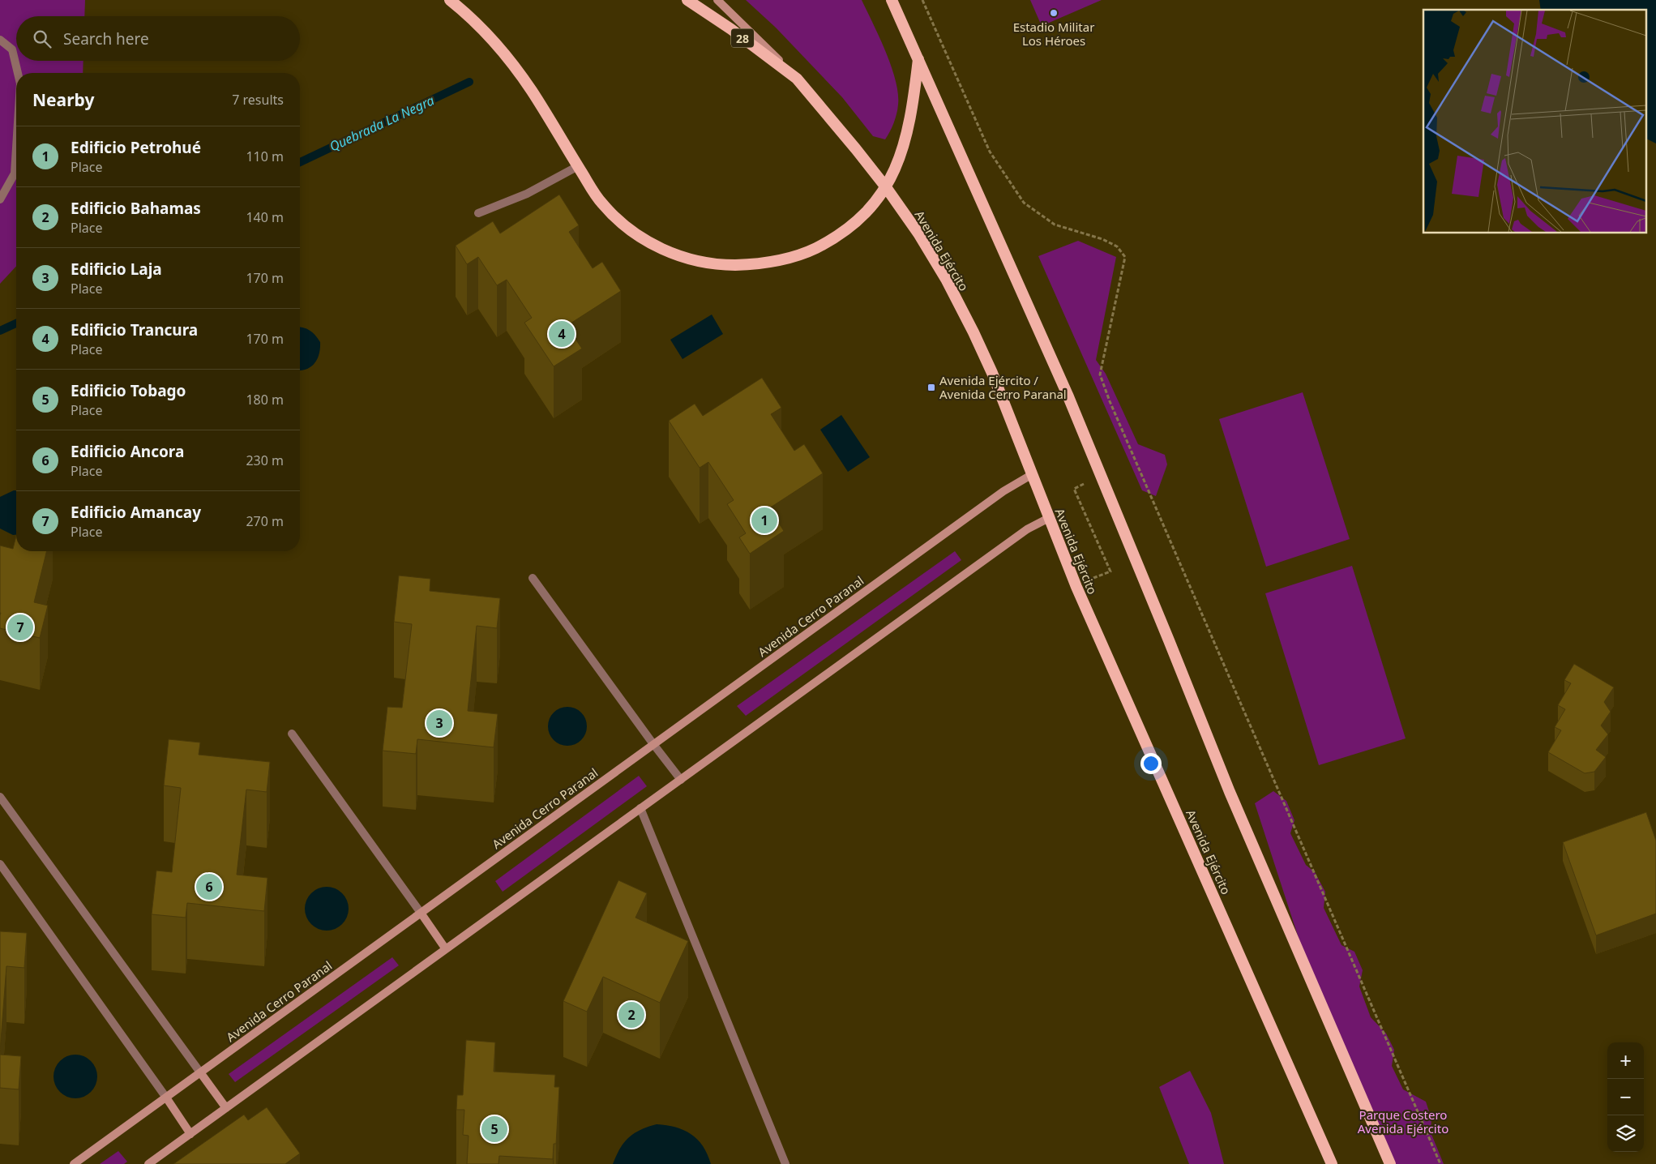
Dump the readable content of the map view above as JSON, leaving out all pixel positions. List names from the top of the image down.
{
  "streets": {
    "highway": ["28", "Avenida Ejército"],
    "main road": ["Avenida Cerro Paranal"]
  },
  "crossings": [
    ["28", "Avenida Ejército"],
    ["Avenida Ejército", "Avenida Cerro Paranal"]
  ],
  "water": ["Quebrada La Negra"],
  "parks": ["Parque Costero Avenida Ejército"],
  "places": {
    "other": ["Estadio Militar Los Héroes"],
    "transit": ["Avenida Ejército / Avenida Cerro Paranal"]
  },
  "page": {
    "search": "Search here",
    "heading": ["Nearby", "7 results"],
    "list": [
      {
        "mark": "1",
        "name": "Edificio Petrohué",
        "note": "Place",
        "value": "110 m"
      },
      {
        "mark": "2",
        "name": "Edificio Bahamas",
        "note": "Place",
        "value": "140 m"
      },
      {
        "mark": "3",
        "name": "Edificio Laja",
        "note": "Place",
        "value": "170 m"
      },
      {
        "mark": "4",
        "name": "Edificio Trancura",
        "note": "Place",
        "value": "170 m"
      },
      {
        "mark": "5",
        "name": "Edificio Tobago",
        "note": "Place",
        "value": "180 m"
      },
      {
        "mark": "6",
        "name": "Edificio Ancora",
        "note": "Place",
        "value": "230 m"
      },
      {
        "mark": "7",
        "name": "Edificio Amancay",
        "note": "Place",
        "value": "270 m"
      }
    ],
    "pins": [
      "4",
      "1",
      "7",
      "3",
      "6",
      "2",
      "5"
    ],
    "map_buttons": ["+", "−"]
  }
}
